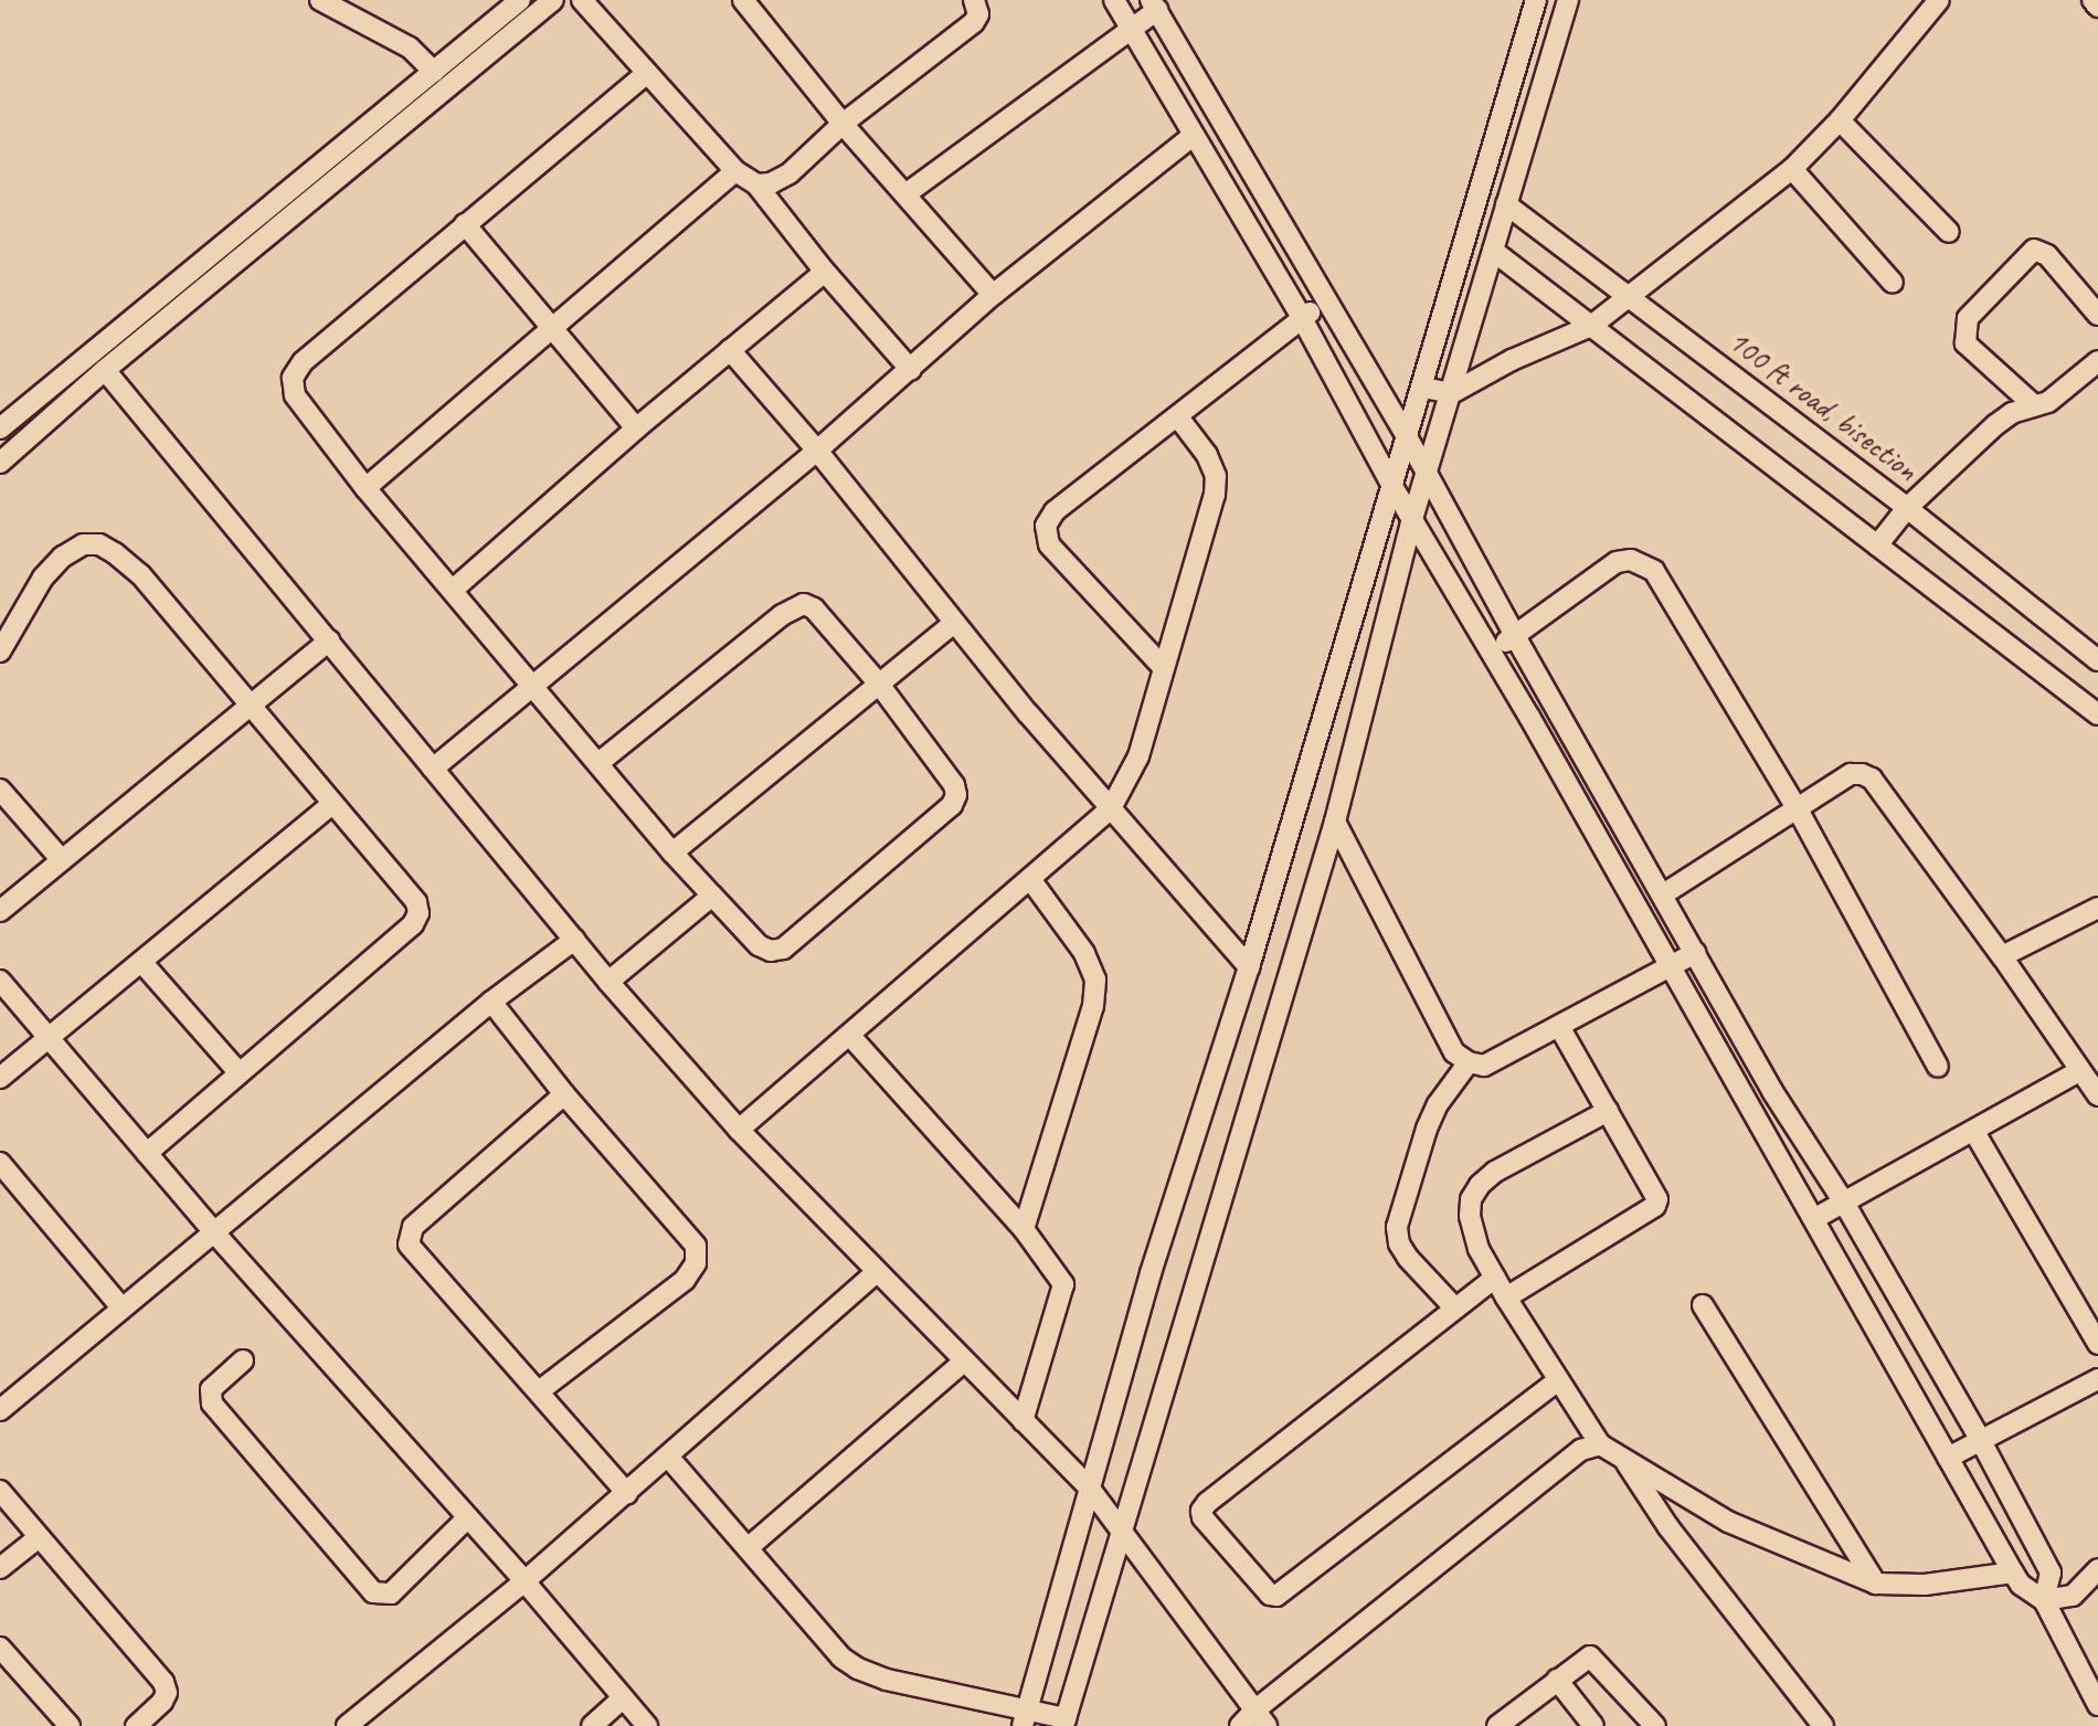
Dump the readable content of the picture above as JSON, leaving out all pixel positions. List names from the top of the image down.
{
  "streets": {
    "street": ["100 ft road, bisection"]
  }
}
